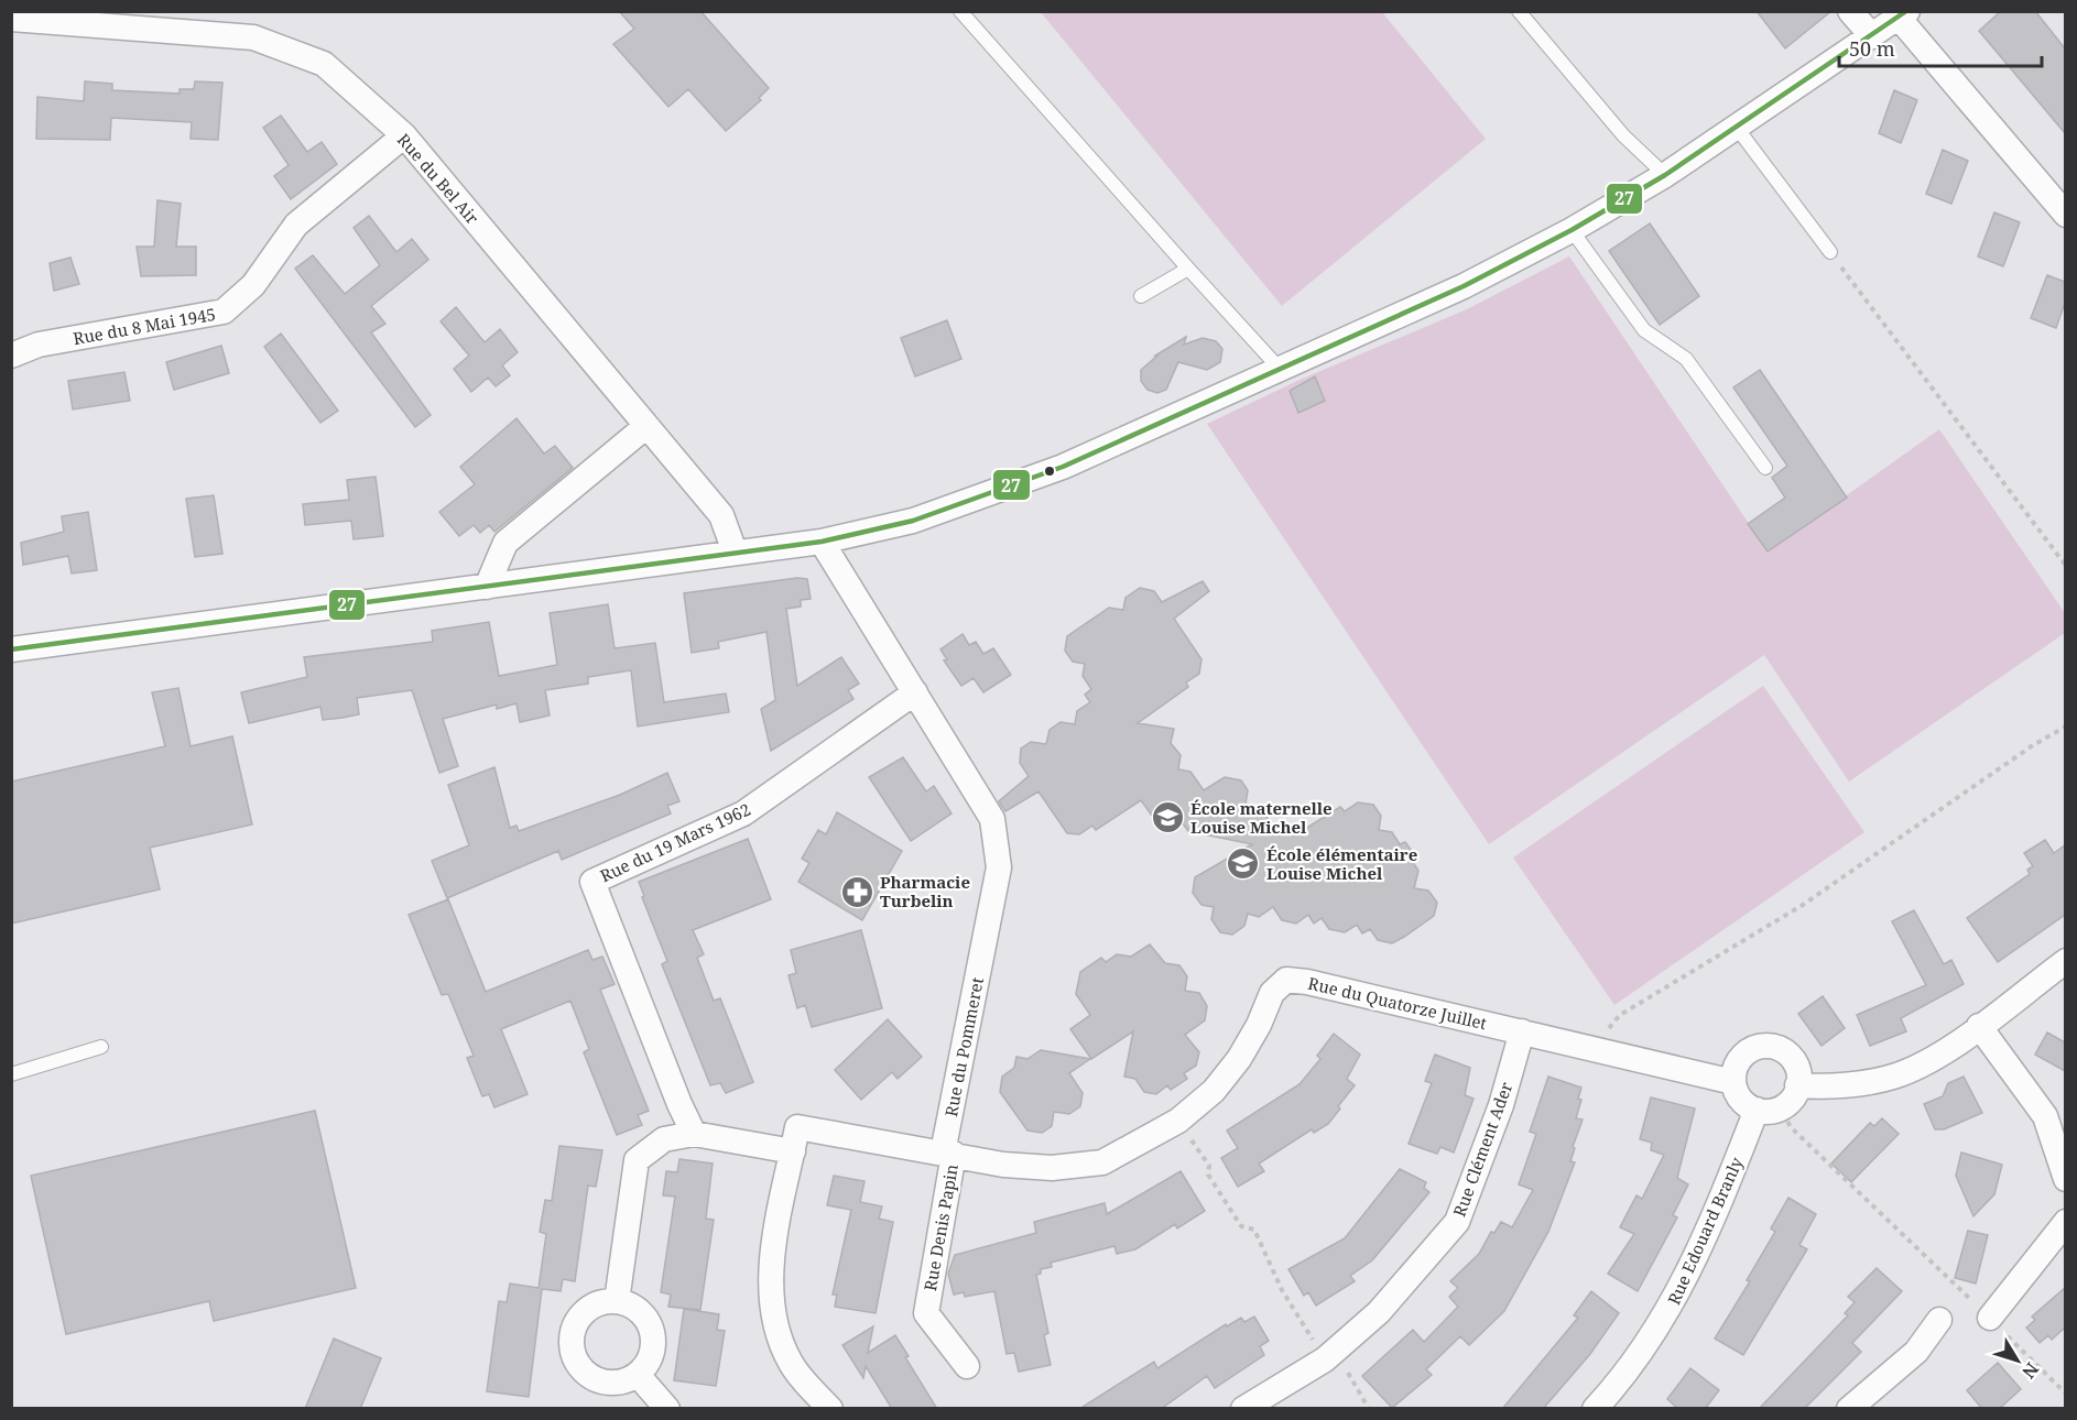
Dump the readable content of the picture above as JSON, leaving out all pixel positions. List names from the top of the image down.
{
  "streets": {
    "street": [
      "Rue du Bel Air",
      "Rue du 8 Mai 1945",
      "Rue du 19 Mars 1962",
      "Rue du Quatorze Juillet",
      "Rue du Pommeret",
      "Rue Clément Ader",
      "Rue Denis Papin",
      "Rue Edouard Branly"
    ]
  },
  "crossings": [
    ["Rue du Bel Air", "Rue du 8 Mai 1945"],
    ["Rue du 19 Mars 1962", "Rue du Pommeret"],
    ["Rue du Quatorze Juillet", "Rue du Pommeret"],
    ["Rue du Quatorze Juillet", "Rue Clément Ader"],
    ["Rue du Quatorze Juillet", "Rue Denis Papin"],
    ["Rue du Quatorze Juillet", "Rue Edouard Branly"],
    ["Rue du Pommeret", "Rue Denis Papin"]
  ],
  "places": {
    "school or university": ["École maternelle Louise Michel", "École élémentaire Louise Michel"],
    "pharmacy": ["Pharmacie Turbelin"]
  },
  "lines": ["transit line 27"],
  "scale_bar": "50 m",
  "north": "bottom right"
}
